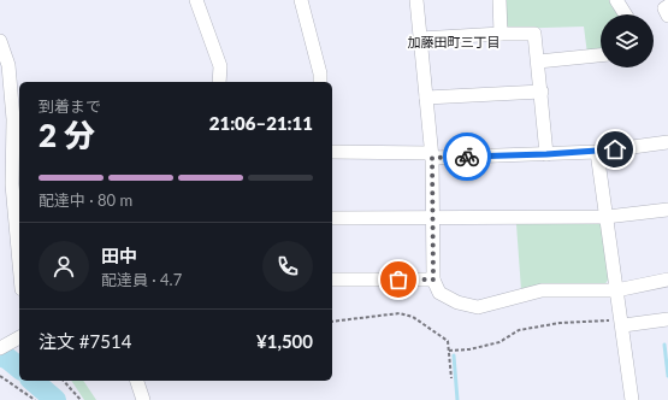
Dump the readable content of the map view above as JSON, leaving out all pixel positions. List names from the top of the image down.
{
  "districts": ["加藤田町三丁目"],
  "page": {
    "heading": ["2 分", "到着まで", "21:06–21:11"],
    "panel": [
      "田中",
      "配達員 · 4.7",
      "注文 #7514",
      "¥1,500"
    ],
    "bar": "配達中 · 80 m"
  }
}
